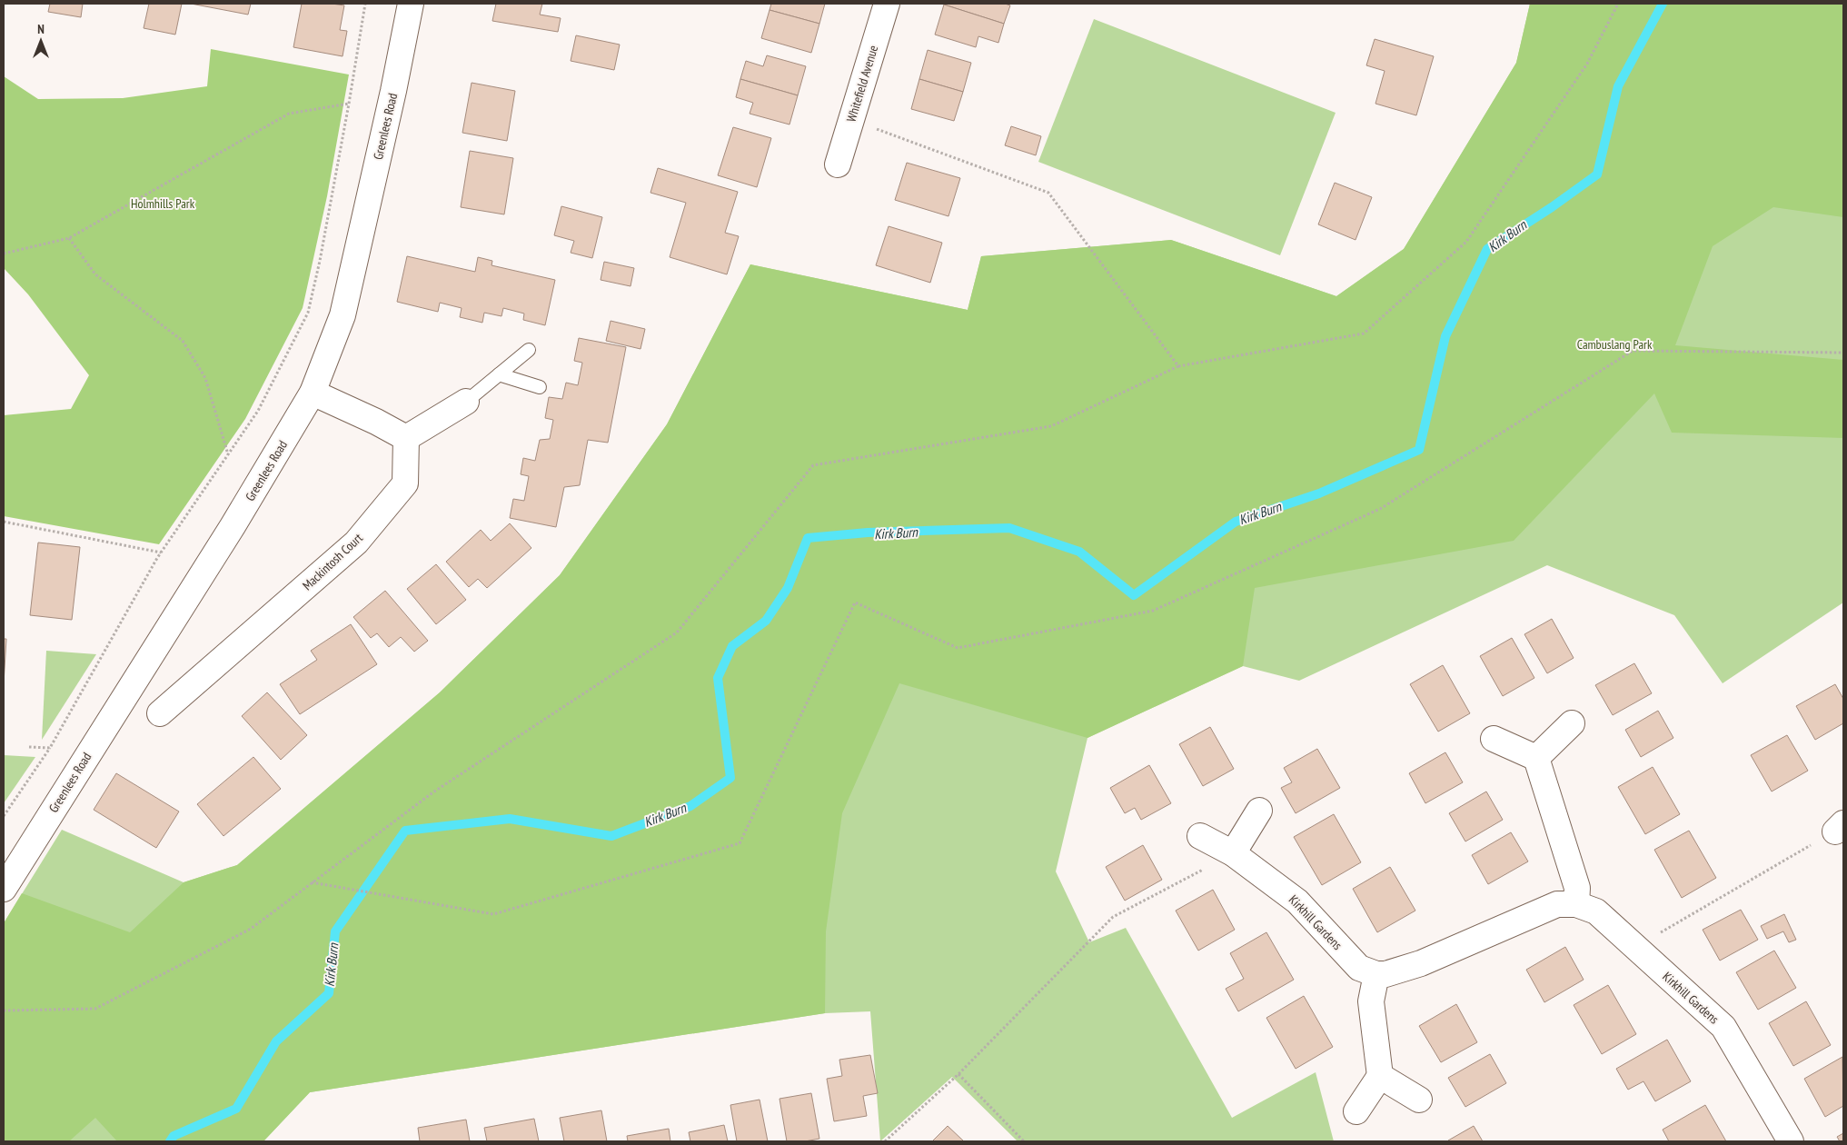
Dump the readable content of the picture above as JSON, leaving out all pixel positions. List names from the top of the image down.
{
  "streets": {
    "street": [
      "Whitefield Avenue",
      "Greenlees Road",
      "Mackintosh Court",
      "Kirkhill Gardens"
    ]
  },
  "water": ["Kirk Burn"],
  "parks": ["Holmhills Park", "Cambuslang Park"],
  "north": "top"
}
